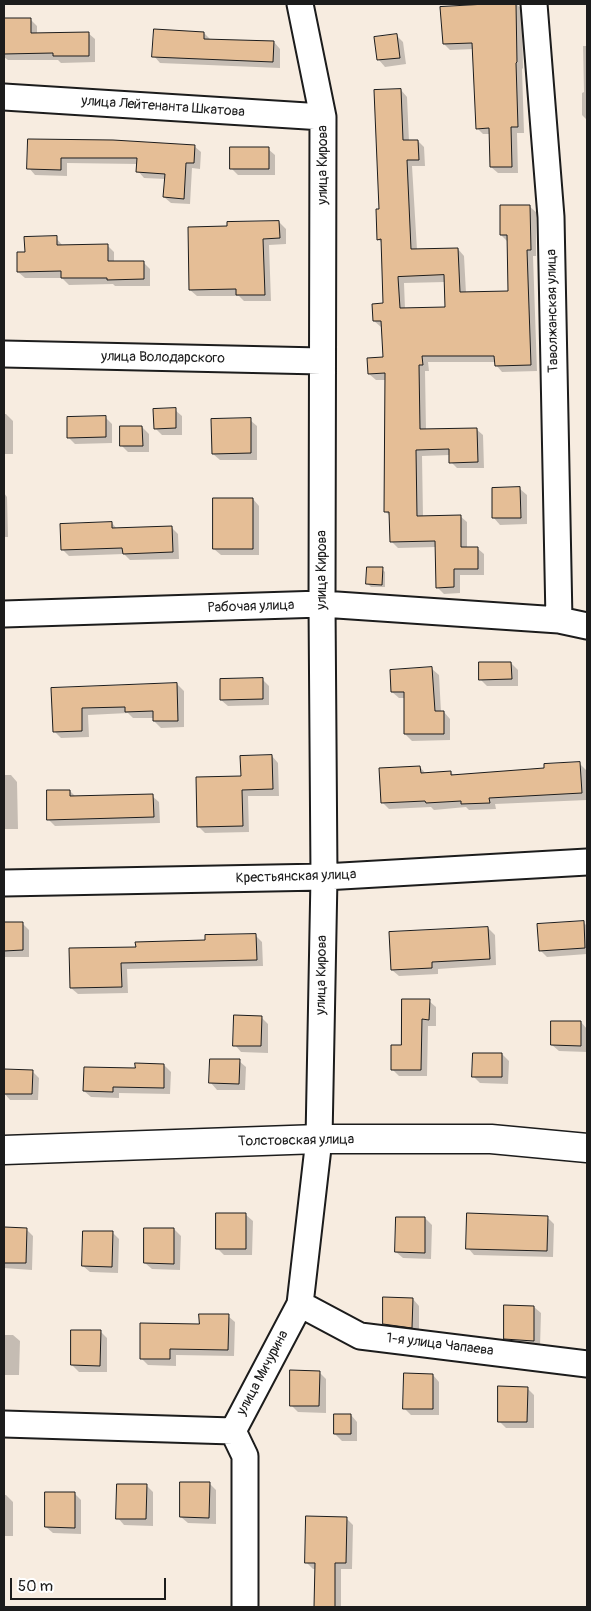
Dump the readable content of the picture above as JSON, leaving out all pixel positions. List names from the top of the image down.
{
  "streets": {
    "main road": ["Толстовская улица"],
    "street": [
      "улица Лейтенанта Шкатова",
      "улица Кирова",
      "Таволжанская улица",
      "улица Володарского",
      "Рабочая улица",
      "Крестьянская улица",
      "1-я улица Чапаева",
      "улица Мичурина"
    ]
  },
  "crossings": [
    ["улица Лейтенанта Шкатова", "улица Кирова"],
    ["улица Кирова", "улица Володарского"],
    ["улица Кирова", "Рабочая улица"],
    ["улица Кирова", "Крестьянская улица"],
    ["улица Кирова", "Толстовская улица"],
    ["улица Кирова", "улица Мичурина"],
    ["Таволжанская улица", "Рабочая улица"],
    ["Толстовская улица", "улица Мичурина"],
    ["1-я улица Чапаева", "улица Мичурина"]
  ],
  "scale_bar": "50 m"
}
